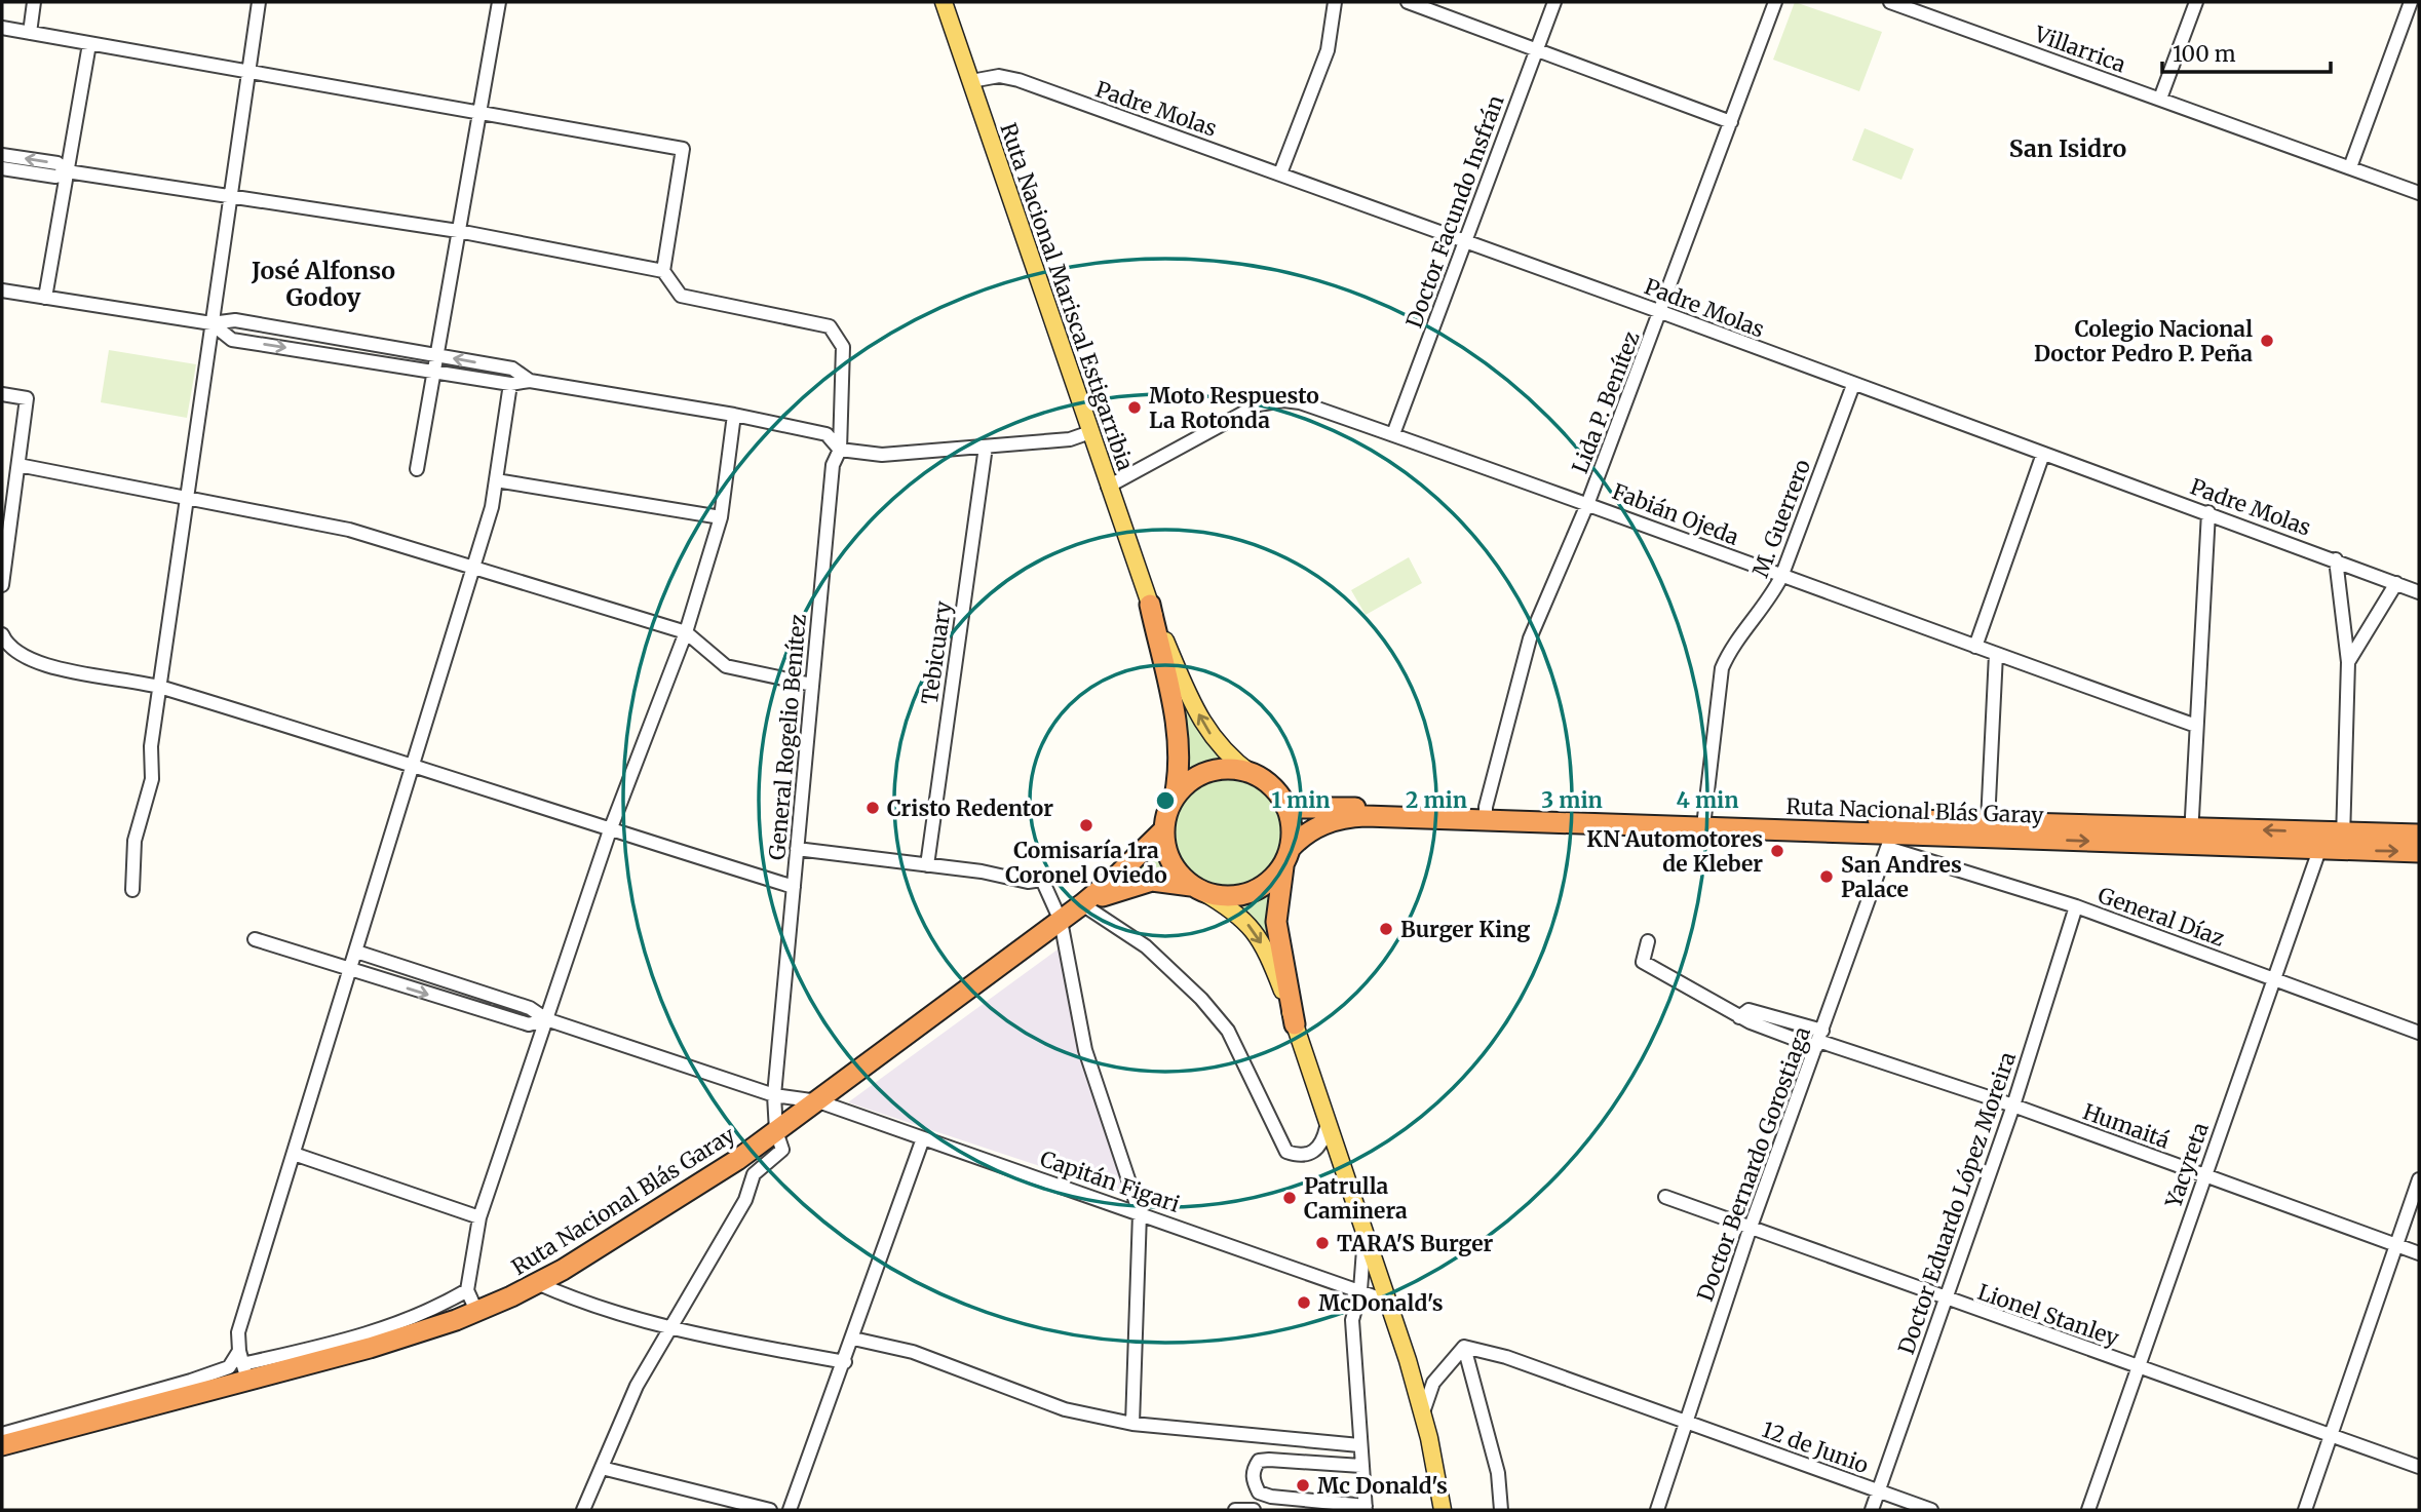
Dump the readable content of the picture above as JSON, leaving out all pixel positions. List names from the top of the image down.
{
  "streets": {
    "highway": ["Ruta Nacional Blás Garay"],
    "main road": ["Ruta Nacional Mariscal Estigarribia"],
    "street": [
      "Villarrica",
      "Padre Molas",
      "Doctor Facundo Insfrán",
      "Lida P. Benítez",
      "Fabián Ojeda",
      "M. Guerrero",
      "Tebicuary",
      "General Rogelio Benítez",
      "General Díaz",
      "Humaitá",
      "Doctor Bernardo Gorostiaga",
      "Yacyreta",
      "Capitán Figari",
      "Doctor Eduardo López Moreira",
      "Lionel Stanley",
      "12 de Junio"
    ]
  },
  "crossings": [
    ["Padre Molas", "Doctor Facundo Insfrán"],
    ["Padre Molas", "Ruta Nacional Mariscal Estigarribia"],
    ["Padre Molas", "Lida P. Benítez"],
    ["Padre Molas", "M. Guerrero"],
    ["Doctor Facundo Insfrán", "Fabián Ojeda"],
    ["Ruta Nacional Mariscal Estigarribia", "Fabián Ojeda"],
    ["Ruta Nacional Mariscal Estigarribia", "Ruta Nacional Blás Garay"],
    ["Lida P. Benítez", "Fabián Ojeda"],
    ["Lida P. Benítez", "Ruta Nacional Blás Garay"],
    ["Fabián Ojeda", "M. Guerrero"],
    ["M. Guerrero", "Ruta Nacional Blás Garay"],
    ["General Rogelio Benítez", "Ruta Nacional Blás Garay"],
    ["General Rogelio Benítez", "Capitán Figari"],
    ["Ruta Nacional Blás Garay", "General Díaz"],
    ["Ruta Nacional Blás Garay", "Doctor Bernardo Gorostiaga"],
    ["Ruta Nacional Blás Garay", "Yacyreta"],
    ["Ruta Nacional Blás Garay", "Capitán Figari"],
    ["General Díaz", "Doctor Bernardo Gorostiaga"],
    ["General Díaz", "Yacyreta"],
    ["General Díaz", "Doctor Eduardo López Moreira"],
    ["Humaitá", "Doctor Bernardo Gorostiaga"],
    ["Humaitá", "Yacyreta"],
    ["Humaitá", "Doctor Eduardo López Moreira"],
    ["Doctor Bernardo Gorostiaga", "Lionel Stanley"],
    ["Doctor Bernardo Gorostiaga", "12 de Junio"],
    ["Yacyreta", "Lionel Stanley"],
    ["Doctor Eduardo López Moreira", "Lionel Stanley"],
    ["Doctor Eduardo López Moreira", "12 de Junio"]
  ],
  "districts": ["San Isidro", "José Alfonso Godoy"],
  "places": [
    "Colegio Nacional Doctor Pedro P. Peña",
    "Moto Respuesto La Rotonda",
    "Cristo Redentor",
    "Comisaría 1ra Coronel Oviedo",
    "KN Automotores de Kleber",
    "San Andres Palace",
    "Burger King",
    "Patrulla Caminera",
    "TARA'S Burger",
    "McDonald's",
    "Mc Donald's"
  ],
  "scale_bar": "100 m",
  "rings": [
    "1 min",
    "2 min",
    "3 min",
    "4 min"
  ]
}
